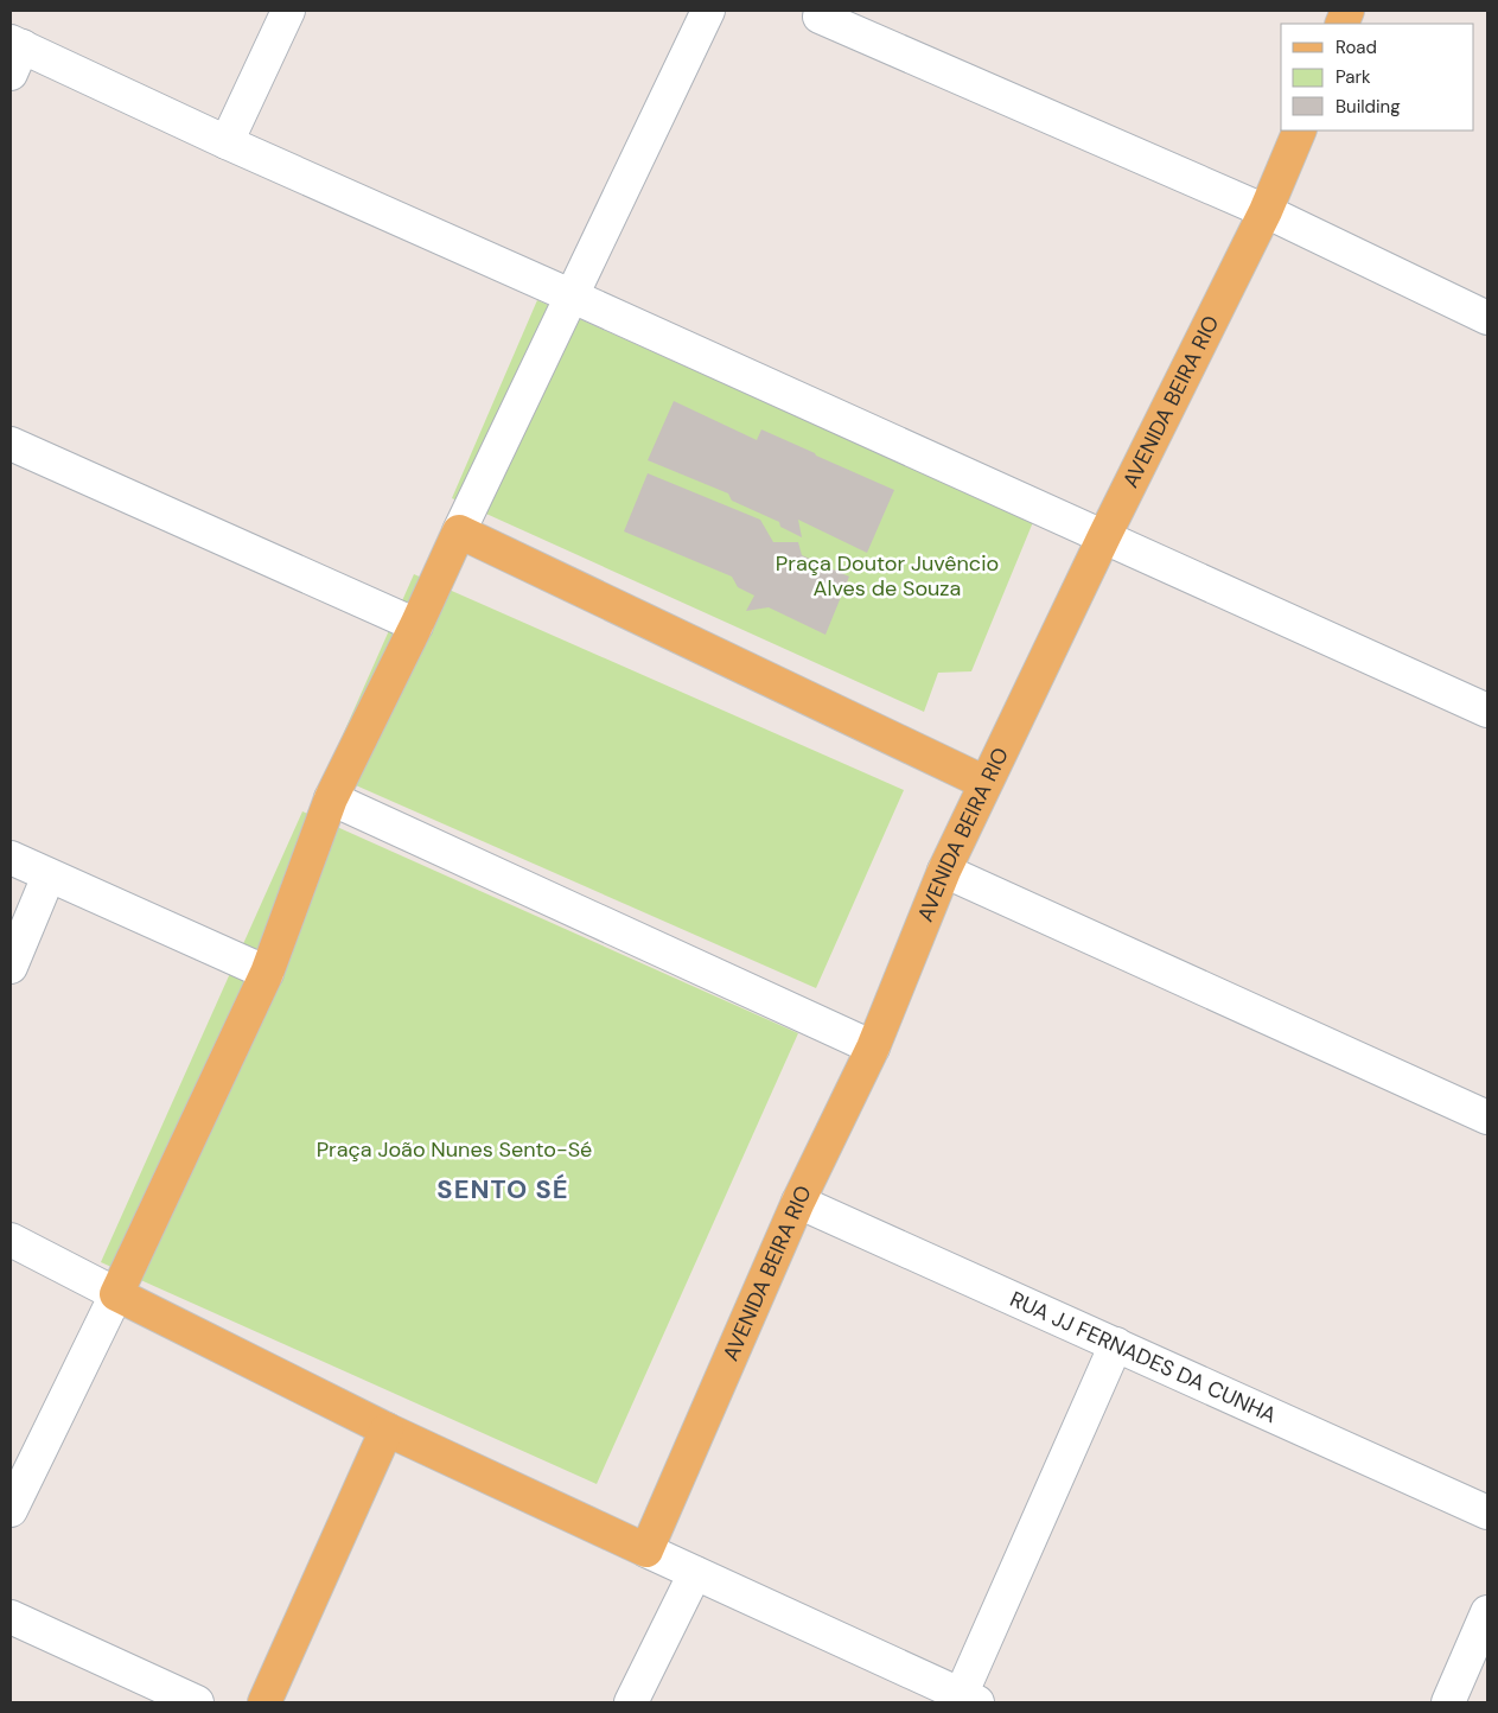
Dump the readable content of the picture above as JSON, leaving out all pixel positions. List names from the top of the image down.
{
  "streets": {
    "main road": ["AVENIDA BEIRA RIO"],
    "street": ["RUA JJ FERNADES DA CUNHA"]
  },
  "crossings": [
    ["AVENIDA BEIRA RIO", "RUA JJ FERNADES DA CUNHA"]
  ],
  "districts": ["SENTO SÉ"],
  "parks": ["Praça Doutor Juvêncio Alves de Souza", "Praça João Nunes Sento-Sé"],
  "legend": ["Road", "Park", "Building"]
}
